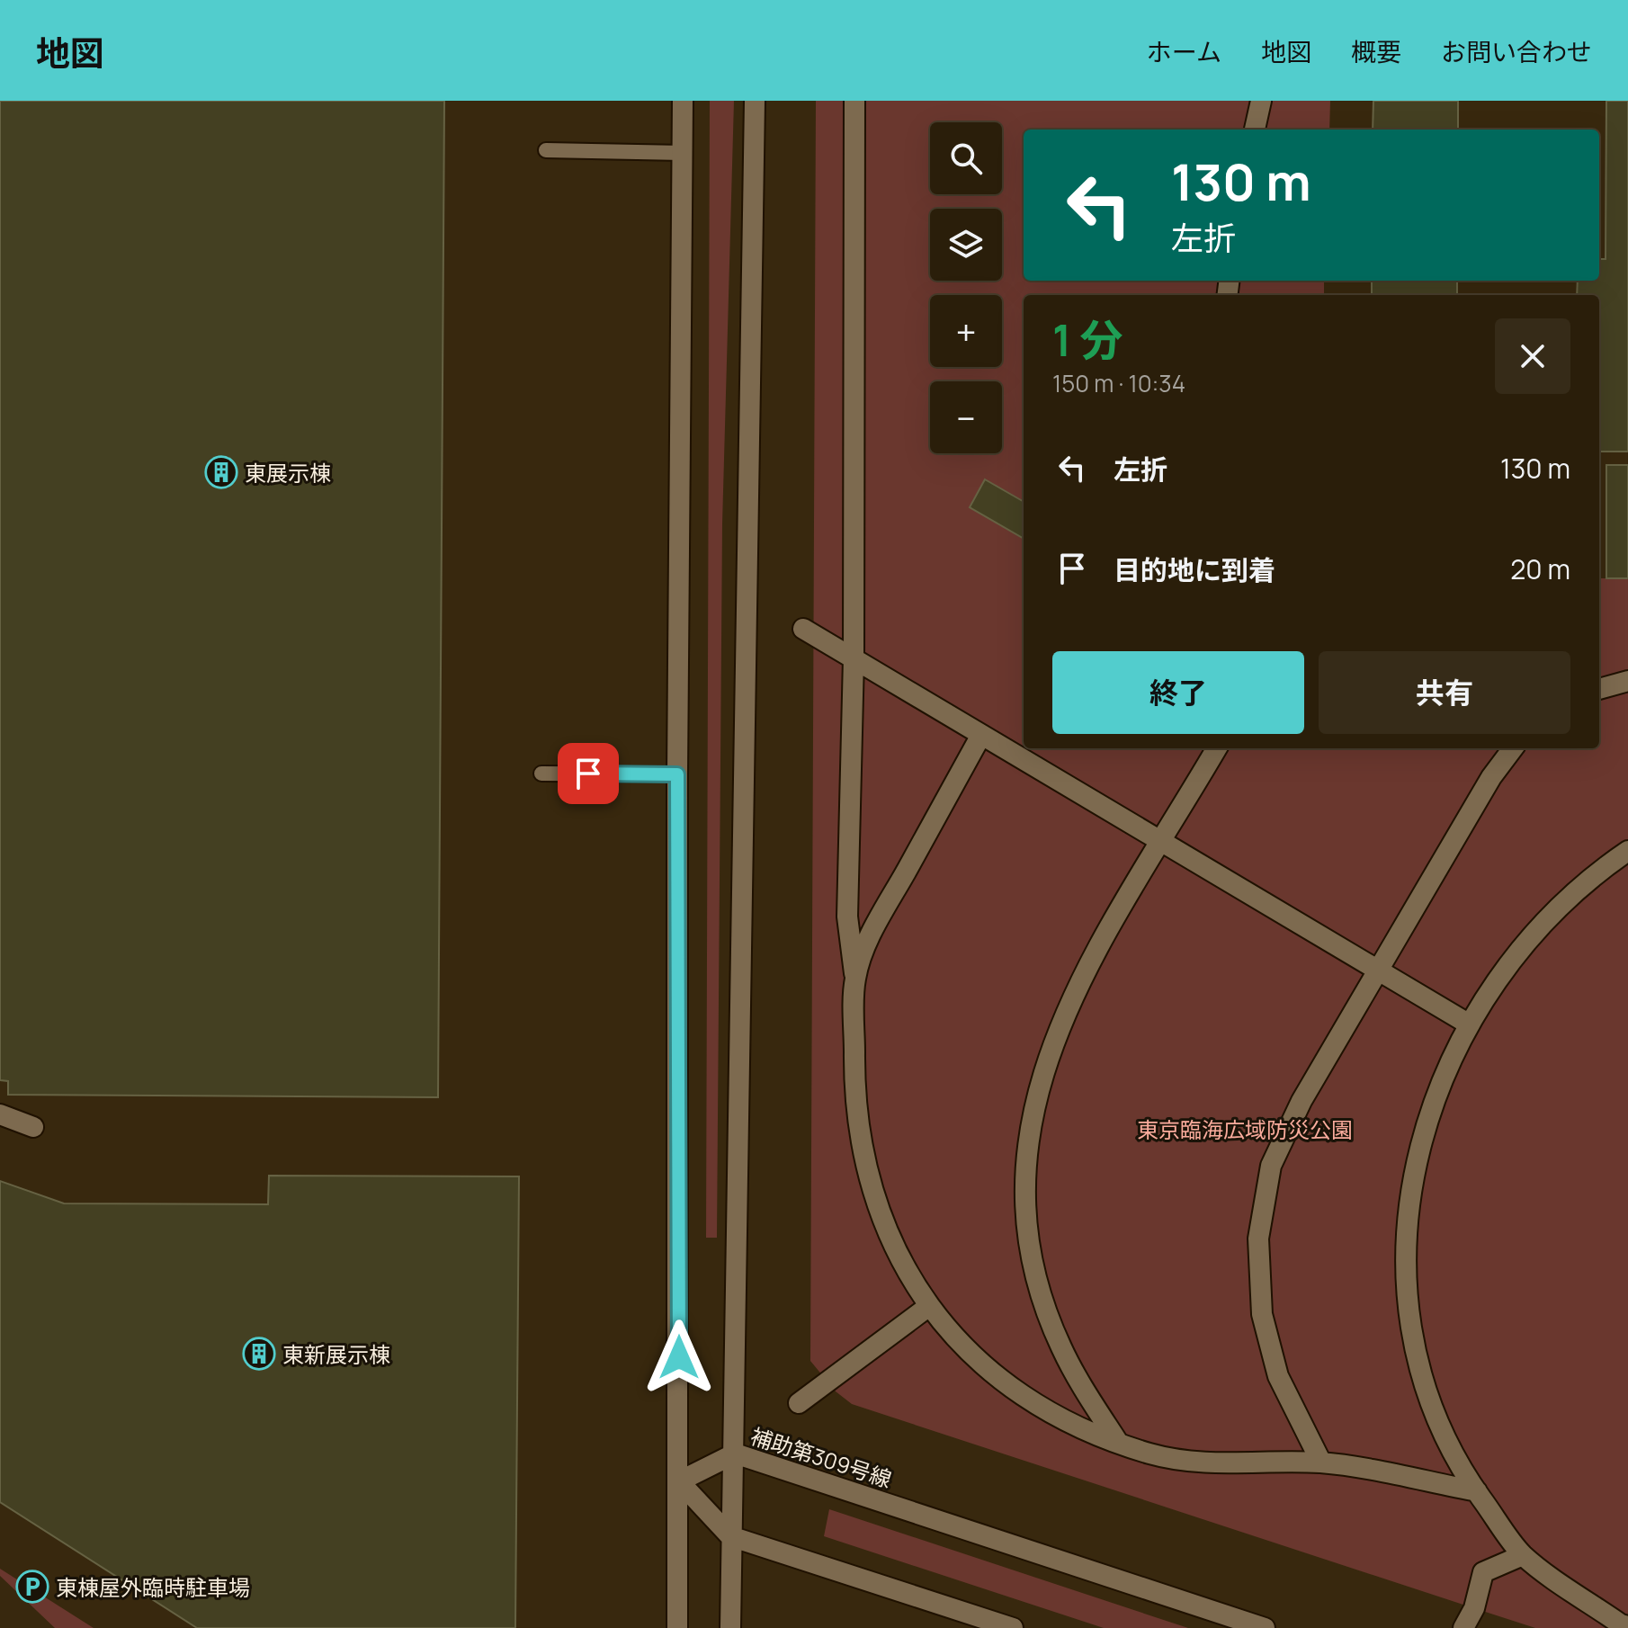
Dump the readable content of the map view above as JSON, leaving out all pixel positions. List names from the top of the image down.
{
  "streets": {
    "street": ["補助第309号線"]
  },
  "parks": ["東京臨海広域防災公園"],
  "places": {
    "building": ["東展示棟", "東新展示棟"],
    "parking": ["東棟屋外臨時駐車場"]
  },
  "page": {
    "header": "地図",
    "nav": [
      "ホーム",
      "地図",
      "概要",
      "お問い合わせ"
    ],
    "map_buttons": ["+", "−"],
    "turn": ["130 m", "左折"],
    "heading": ["1 分", "150 m · 10:34"],
    "list": [
      {
        "name": "左折",
        "value": "130 m"
      },
      {
        "name": "目的地に到着",
        "value": "20 m"
      }
    ],
    "buttons": ["終了", "共有"]
  }
}
